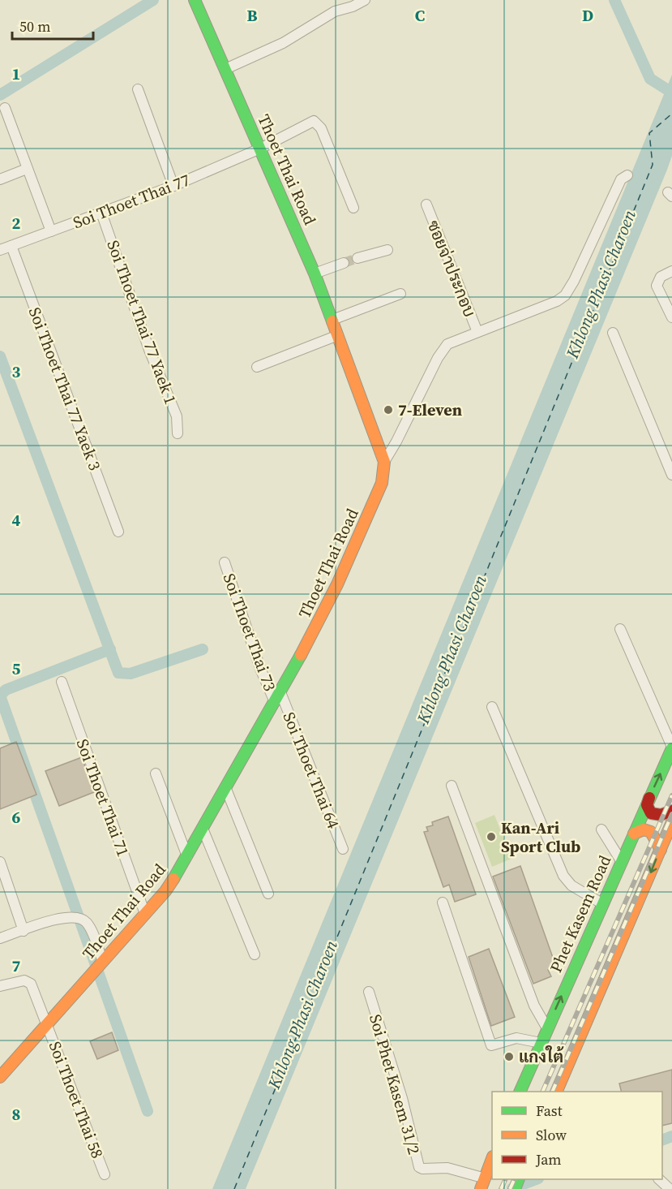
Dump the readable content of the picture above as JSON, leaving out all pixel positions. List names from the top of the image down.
{
  "streets": {
    "main road": ["Thoet Thai Road", "Phet Kasem Road"],
    "street": [
      "Soi Thoet Thai 77",
      "ซอยจ่าประกอบ",
      "Soi Thoet Thai 77 Yaek 1",
      "Soi Thoet Thai 77 Yaek 3",
      "Soi Thoet Thai 73",
      "Soi Thoet Thai 64",
      "Soi Thoet Thai 71",
      "Soi Phet Kasem 31/2",
      "Soi Thoet Thai 58"
    ]
  },
  "crossings": [
    ["Thoet Thai Road", "Soi Thoet Thai 77"],
    ["Thoet Thai Road", "Soi Thoet Thai 73"],
    ["Thoet Thai Road", "Soi Thoet Thai 64"],
    ["Thoet Thai Road", "Soi Thoet Thai 71"],
    ["Thoet Thai Road", "Soi Thoet Thai 58"],
    ["Soi Thoet Thai 77", "Soi Thoet Thai 77 Yaek 1"],
    ["Soi Thoet Thai 77", "Soi Thoet Thai 77 Yaek 3"],
    ["Soi Thoet Thai 73", "Soi Thoet Thai 64"]
  ],
  "water": ["Khlong Phasi Charoen"],
  "places": ["7-Eleven", "Kan-Ari Sport Club", "แกงใต้"],
  "legend": ["Fast", "Slow", "Jam"],
  "scale_bar": "50 m",
  "grid": {
    "columns": ["B", "C", "D"],
    "rows": [
      "1",
      "2",
      "3",
      "4",
      "5",
      "6",
      "7",
      "8"
    ]
  }
}
